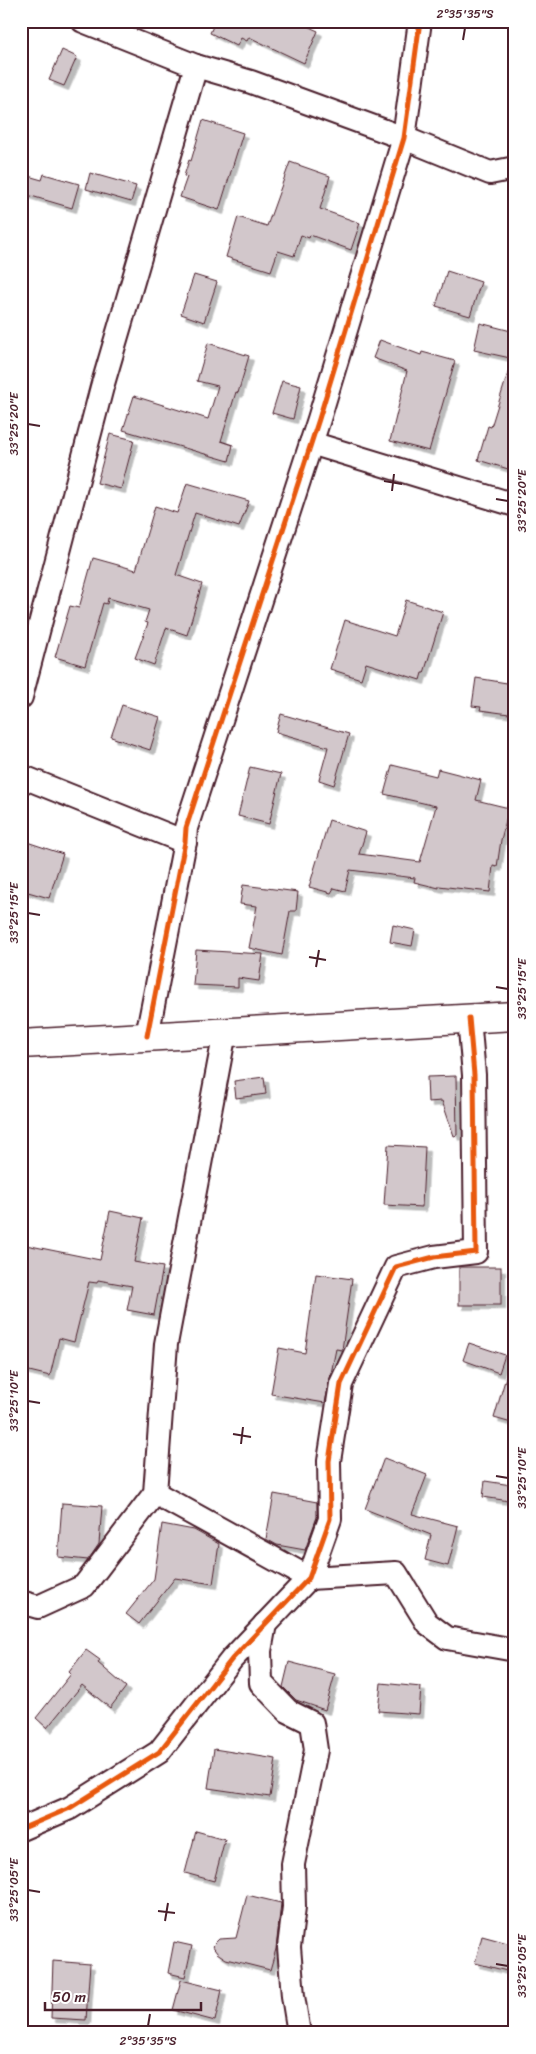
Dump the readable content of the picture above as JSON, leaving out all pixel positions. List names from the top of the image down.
{
  "scale_bar": "50 m",
  "coordinates": [
    "2°35'35\"S",
    "33°25'20\"E",
    "33°25'15\"E",
    "33°25'10\"E",
    "33°25'05\"E"
  ]
}
